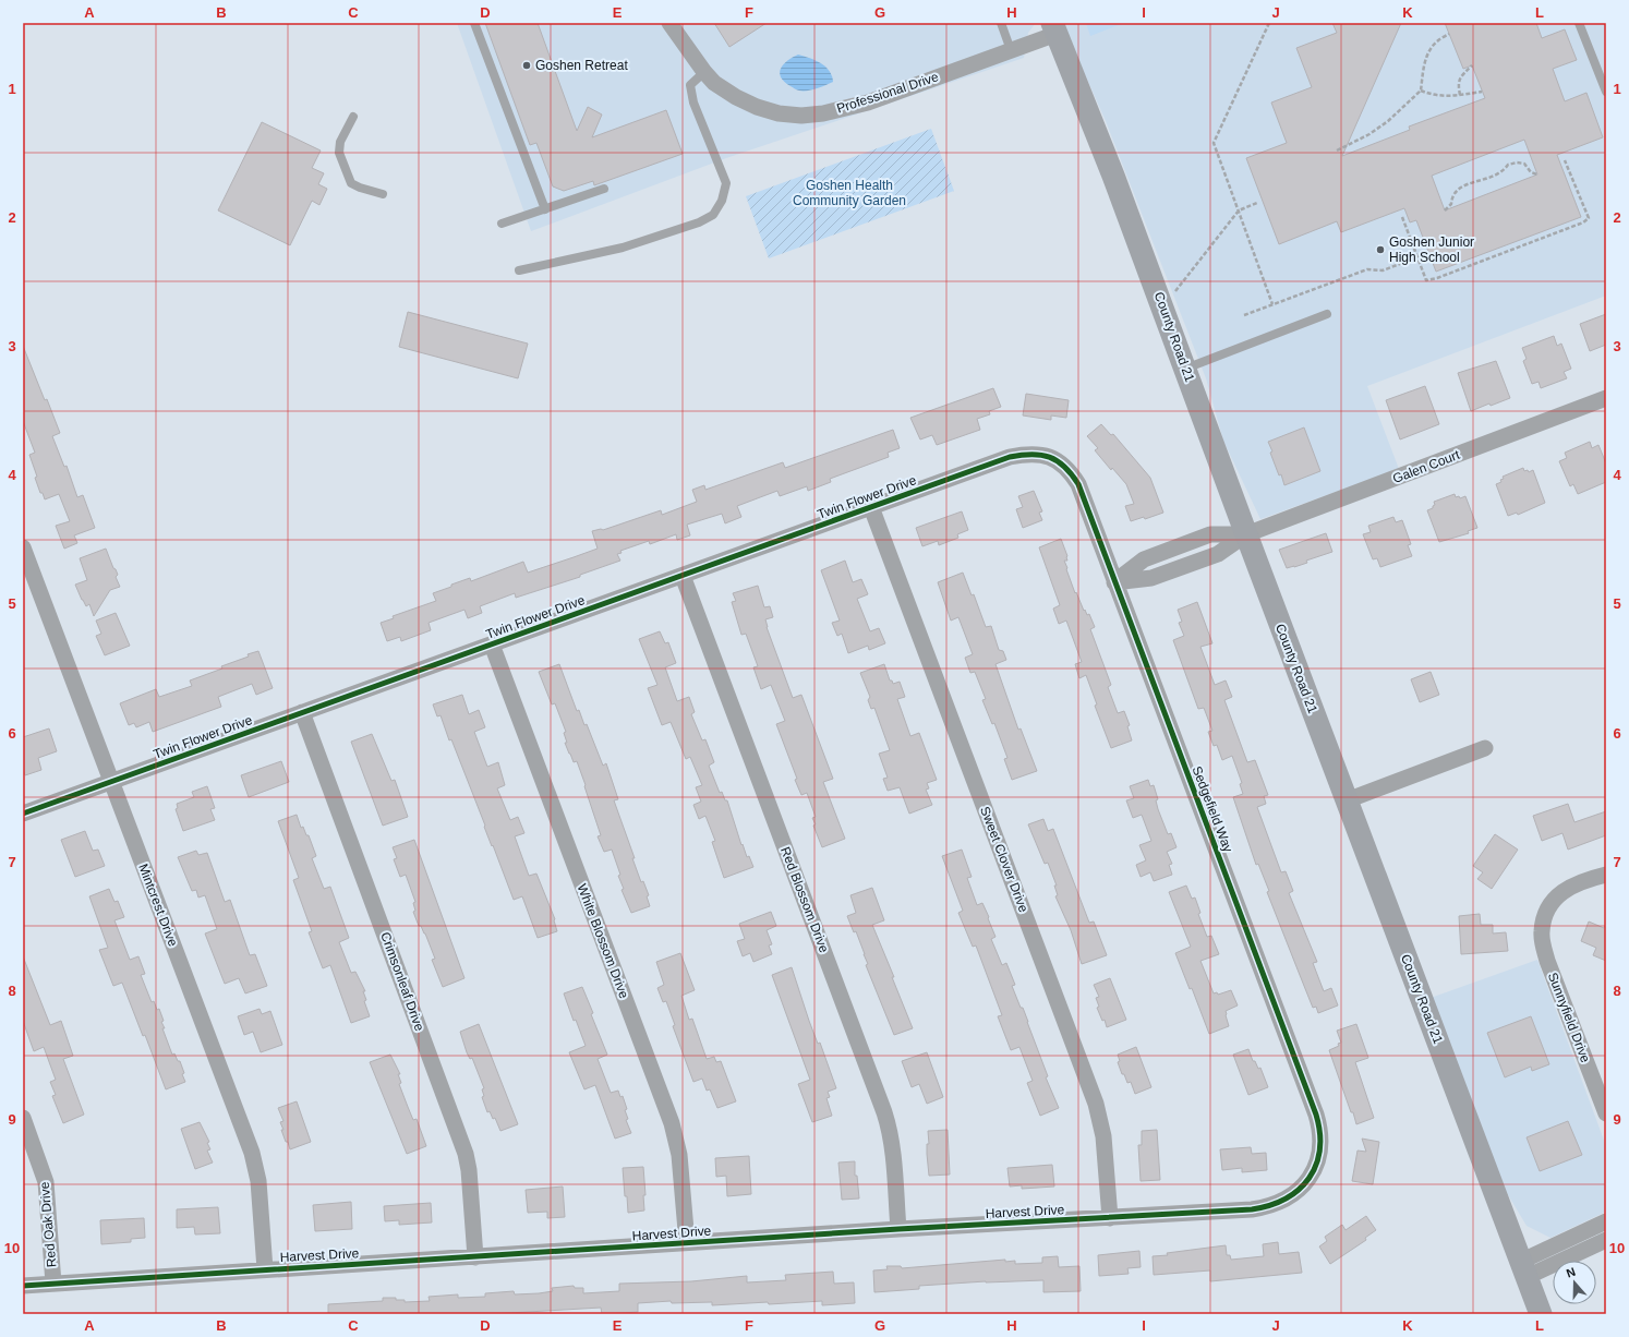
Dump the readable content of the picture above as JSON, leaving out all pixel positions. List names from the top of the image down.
{
  "streets": {
    "street": [
      "Professional Drive",
      "County Road 21",
      "Galen Court",
      "Twin Flower Drive",
      "Sedgefield Way",
      "Sweet Clover Drive",
      "Red Blossom Drive",
      "Mintcrest Drive",
      "White Blossom Drive",
      "Crimsonleaf Drive",
      "Sunnyfield Drive",
      "Harvest Drive",
      "Red Oak Drive"
    ]
  },
  "crossings": [
    ["Professional Drive", "County Road 21"],
    ["County Road 21", "Galen Court"],
    ["Twin Flower Drive", "Sedgefield Way"],
    ["Twin Flower Drive", "Sweet Clover Drive"],
    ["Twin Flower Drive", "Red Blossom Drive"],
    ["Twin Flower Drive", "Mintcrest Drive"],
    ["Twin Flower Drive", "White Blossom Drive"],
    ["Twin Flower Drive", "Crimsonleaf Drive"],
    ["Sedgefield Way", "Harvest Drive"],
    ["Sweet Clover Drive", "Harvest Drive"],
    ["Red Blossom Drive", "Harvest Drive"],
    ["Mintcrest Drive", "Harvest Drive"],
    ["White Blossom Drive", "Harvest Drive"],
    ["Crimsonleaf Drive", "Harvest Drive"],
    ["Harvest Drive", "Red Oak Drive"]
  ],
  "parks": ["Goshen Health Community Garden"],
  "places": ["Goshen Retreat", "Goshen Junior High School"],
  "north": "top",
  "grid": {
    "columns": [
      "A",
      "B",
      "C",
      "D",
      "E",
      "F",
      "G",
      "H",
      "I",
      "J",
      "K",
      "L"
    ],
    "rows": [
      "1",
      "2",
      "3",
      "4",
      "5",
      "6",
      "7",
      "8",
      "9",
      "10"
    ]
  }
}
